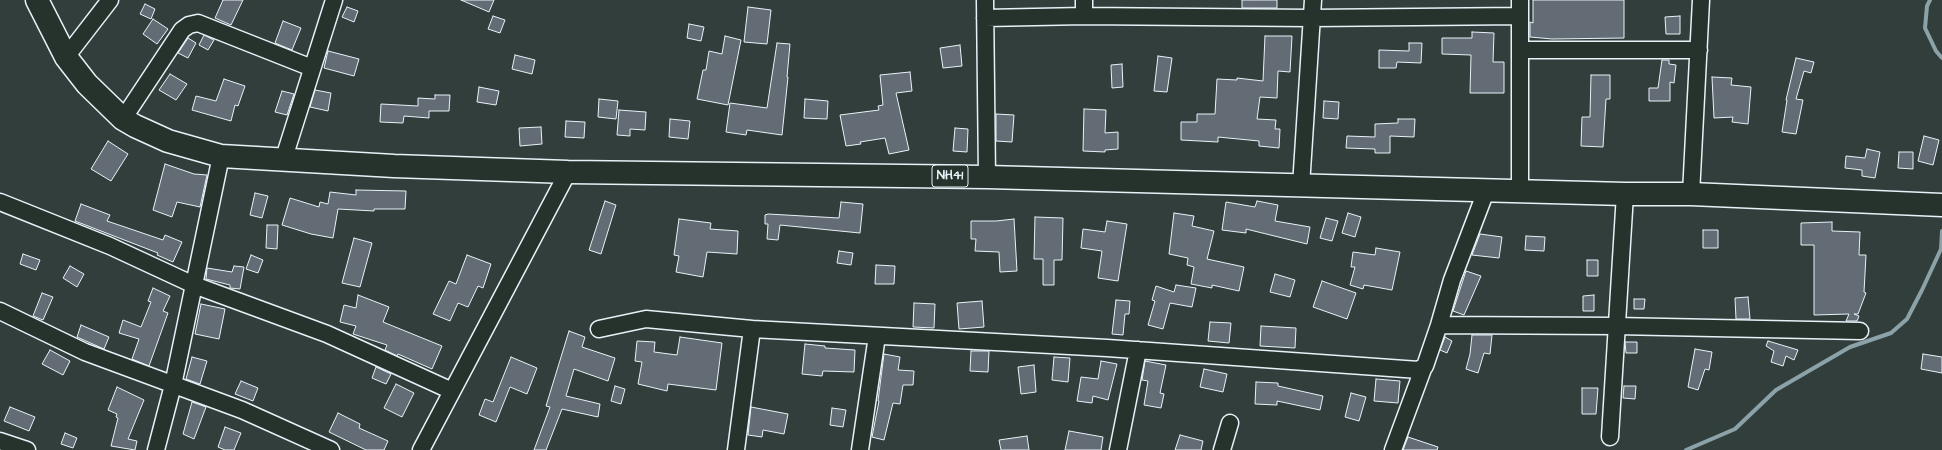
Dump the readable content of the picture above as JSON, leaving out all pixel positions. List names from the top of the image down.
{
  "streets": {
    "highway": ["NH41"]
  }
}
